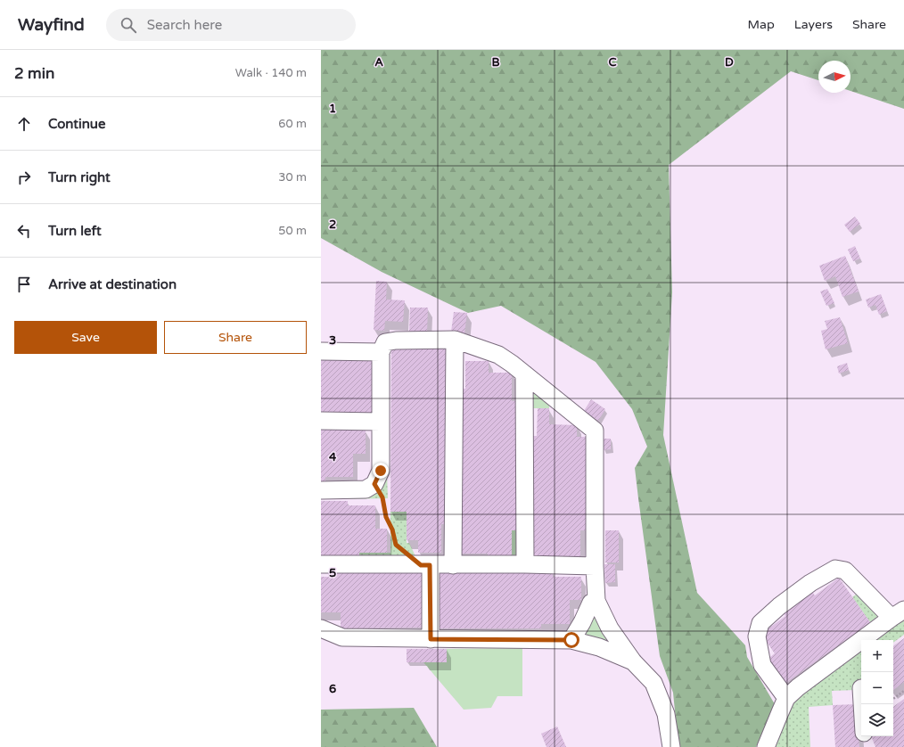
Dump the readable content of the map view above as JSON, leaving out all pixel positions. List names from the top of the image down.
{
  "north": "right",
  "page": {
    "header": "Wayfind",
    "search": "Search here",
    "nav": ["Map", "Layers", "Share"],
    "heading": ["2 min", "Walk · 140 m"],
    "list": [
      ["Continue", "60 m"],
      ["Turn right", "30 m"],
      ["Turn left", "50 m"],
      "Arrive at destination"
    ],
    "buttons": ["Save", "Share"],
    "map_buttons": ["+", "−"]
  },
  "grid": {
    "columns": [
      "A",
      "B",
      "C",
      "D"
    ],
    "rows": [
      "1",
      "2",
      "3",
      "4",
      "5",
      "6"
    ]
  }
}
